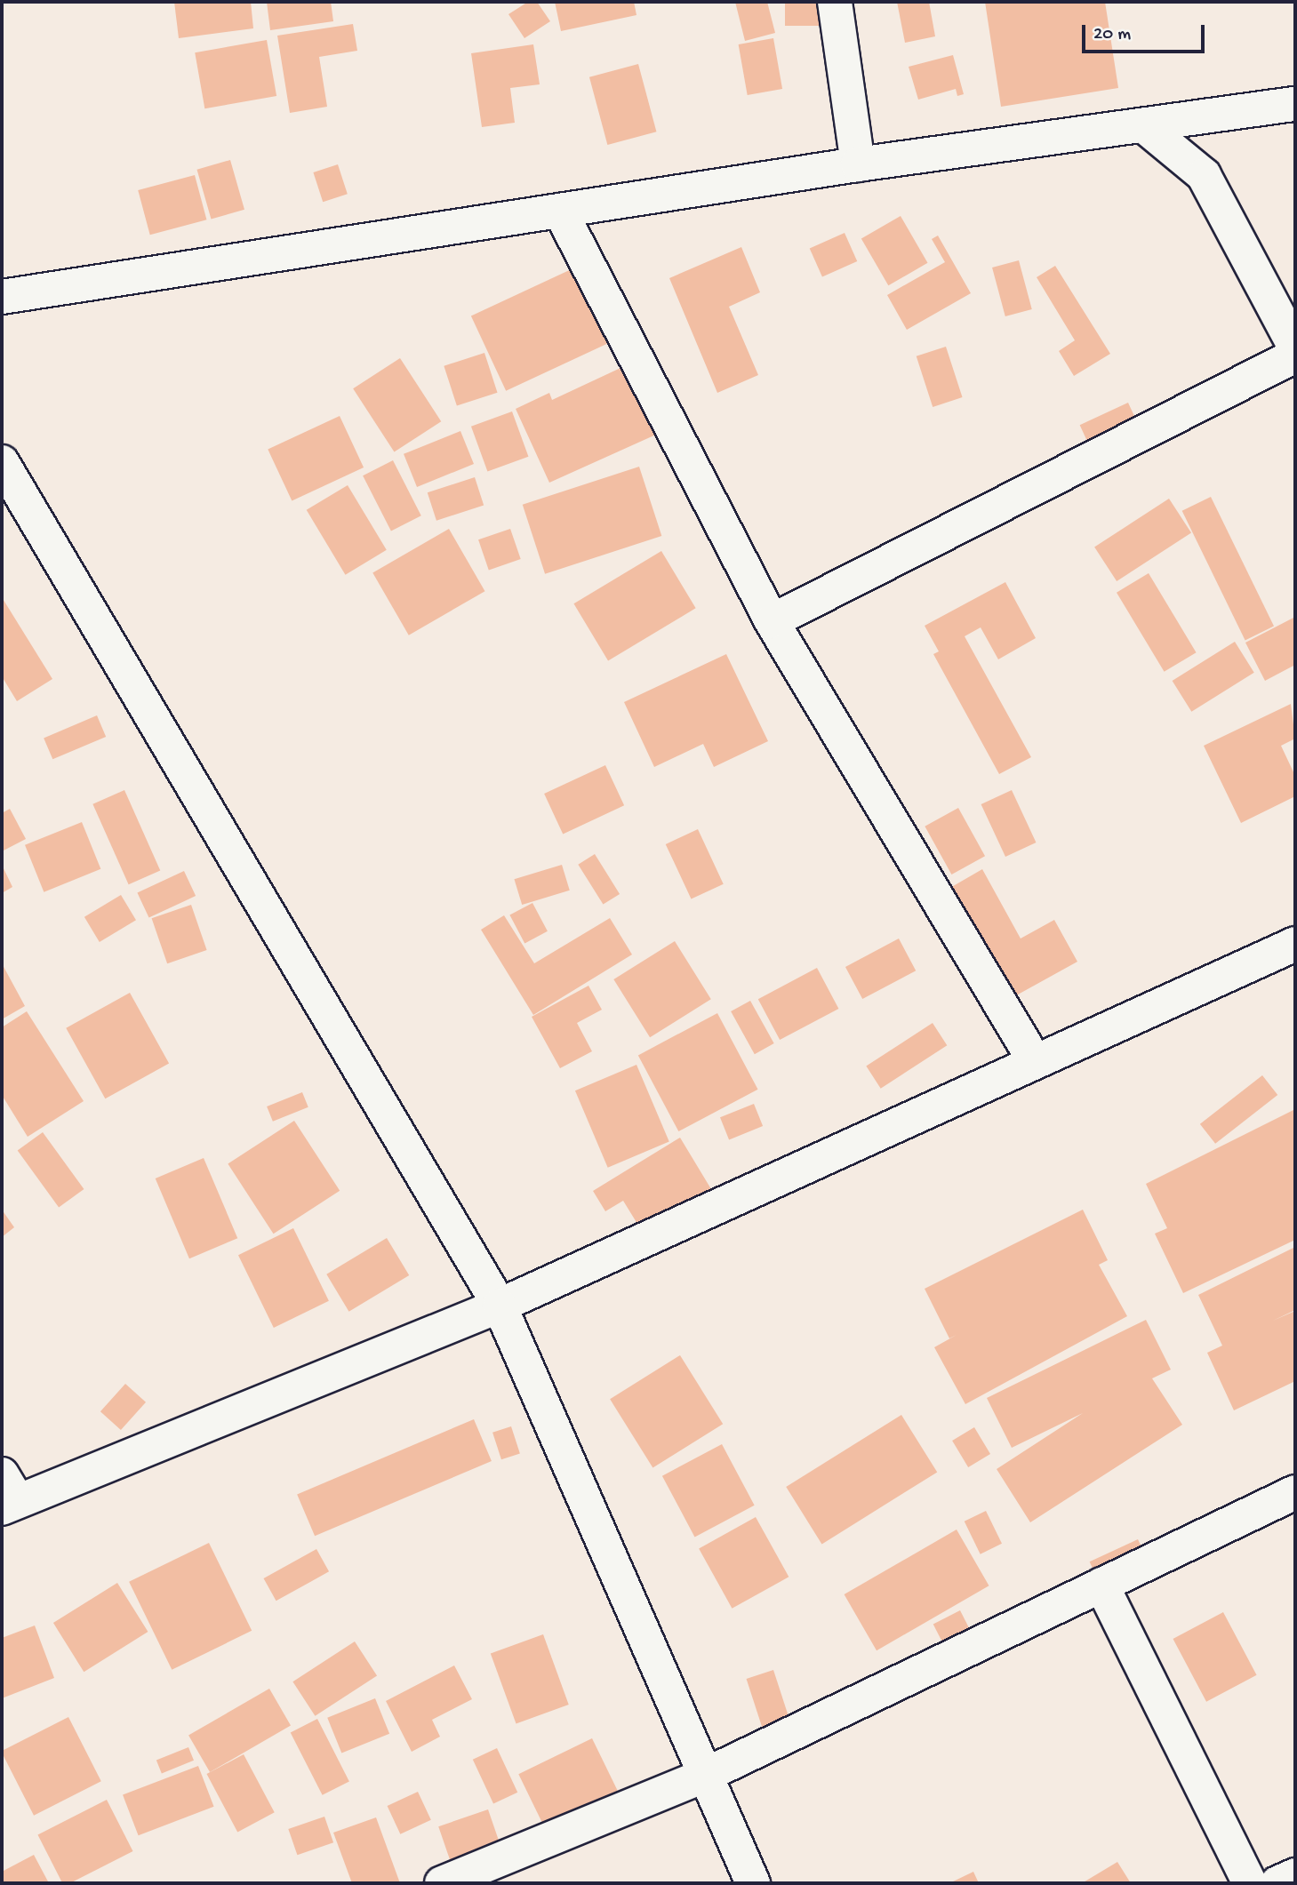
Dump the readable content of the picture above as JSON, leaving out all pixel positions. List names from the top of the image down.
{
  "scale_bar": "20 m"
}
